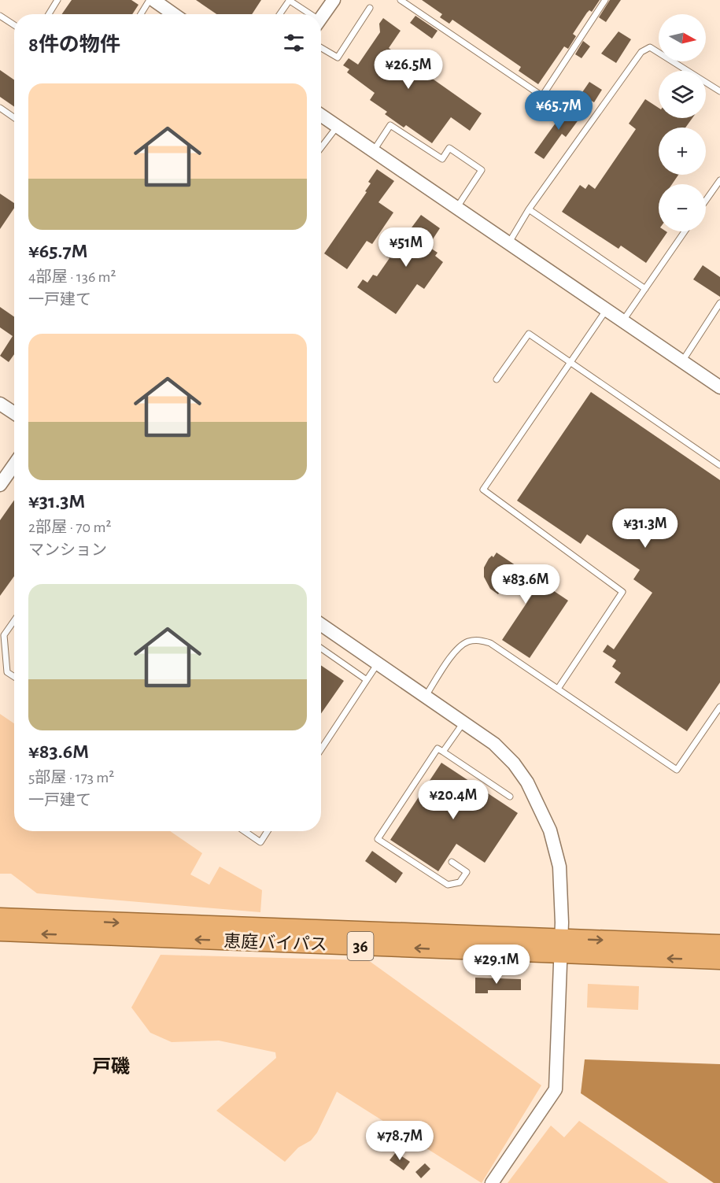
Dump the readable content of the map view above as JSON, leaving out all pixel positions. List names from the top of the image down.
{
  "streets": {
    "highway": ["恵庭バイパス", "36"]
  },
  "districts": ["戸磯"],
  "north": "right",
  "page": {
    "map_buttons": ["+", "−"],
    "heading": "8件の物件",
    "price": [
      "¥26.5M",
      "¥65.7M",
      "¥51M",
      "¥31.3M",
      "¥83.6M",
      "¥20.4M",
      "¥29.1M",
      "¥78.7M"
    ],
    "list": [
      {
        "name": "¥65.7M",
        "note": "4部屋 · 136 m² · 一戸建て"
      },
      {
        "name": "¥31.3M",
        "note": "2部屋 · 70 m² · マンション"
      },
      {
        "name": "¥83.6M",
        "note": "5部屋 · 173 m² · 一戸建て"
      }
    ]
  }
}
